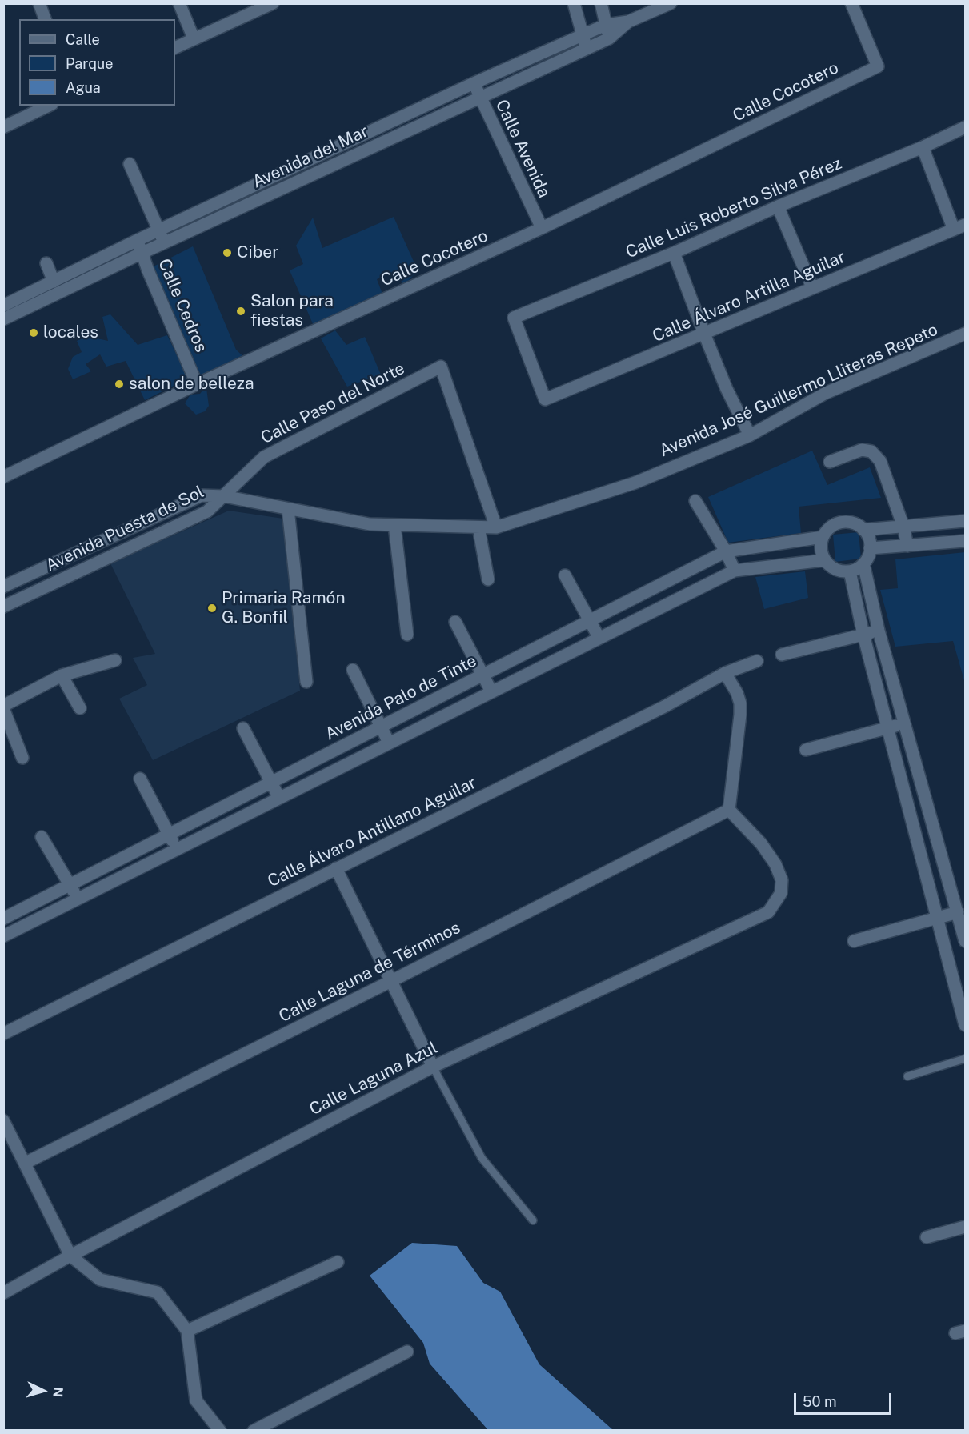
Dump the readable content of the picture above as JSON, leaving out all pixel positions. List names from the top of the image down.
{
  "streets": {
    "street": [
      "Calle Cocotero",
      "Calle Avenida",
      "Avenida del Mar",
      "Calle Luis Roberto Silva Pérez",
      "Calle Álvaro Artilla Aguilar",
      "Calle Cedros",
      "Avenida José Guillermo Lliteras Repeto",
      "Calle Paso del Norte",
      "Avenida Puesta de Sol",
      "Avenida Palo de Tinte",
      "Calle Álvaro Antillano Aguilar",
      "Calle Laguna de Términos",
      "Calle Laguna Azul"
    ]
  },
  "crossings": [
    ["Calle Cocotero", "Calle Avenida"],
    ["Calle Cocotero", "Calle Cedros"],
    ["Calle Avenida", "Avenida del Mar"],
    ["Avenida del Mar", "Calle Cedros"],
    ["Calle Luis Roberto Silva Pérez", "Calle Álvaro Artilla Aguilar"],
    ["Avenida José Guillermo Lliteras Repeto", "Calle Paso del Norte"],
    ["Avenida José Guillermo Lliteras Repeto", "Avenida Puesta de Sol"],
    ["Calle Paso del Norte", "Avenida Puesta de Sol"],
    ["Calle Laguna de Términos", "Calle Laguna Azul"]
  ],
  "places": [
    "Ciber",
    "Salon para fiestas",
    "locales",
    "salon de belleza",
    "Primaria Ramón G. Bonfil"
  ],
  "legend": ["Calle", "Parque", "Agua"],
  "scale_bar": "50 m",
  "north": "right"
}
